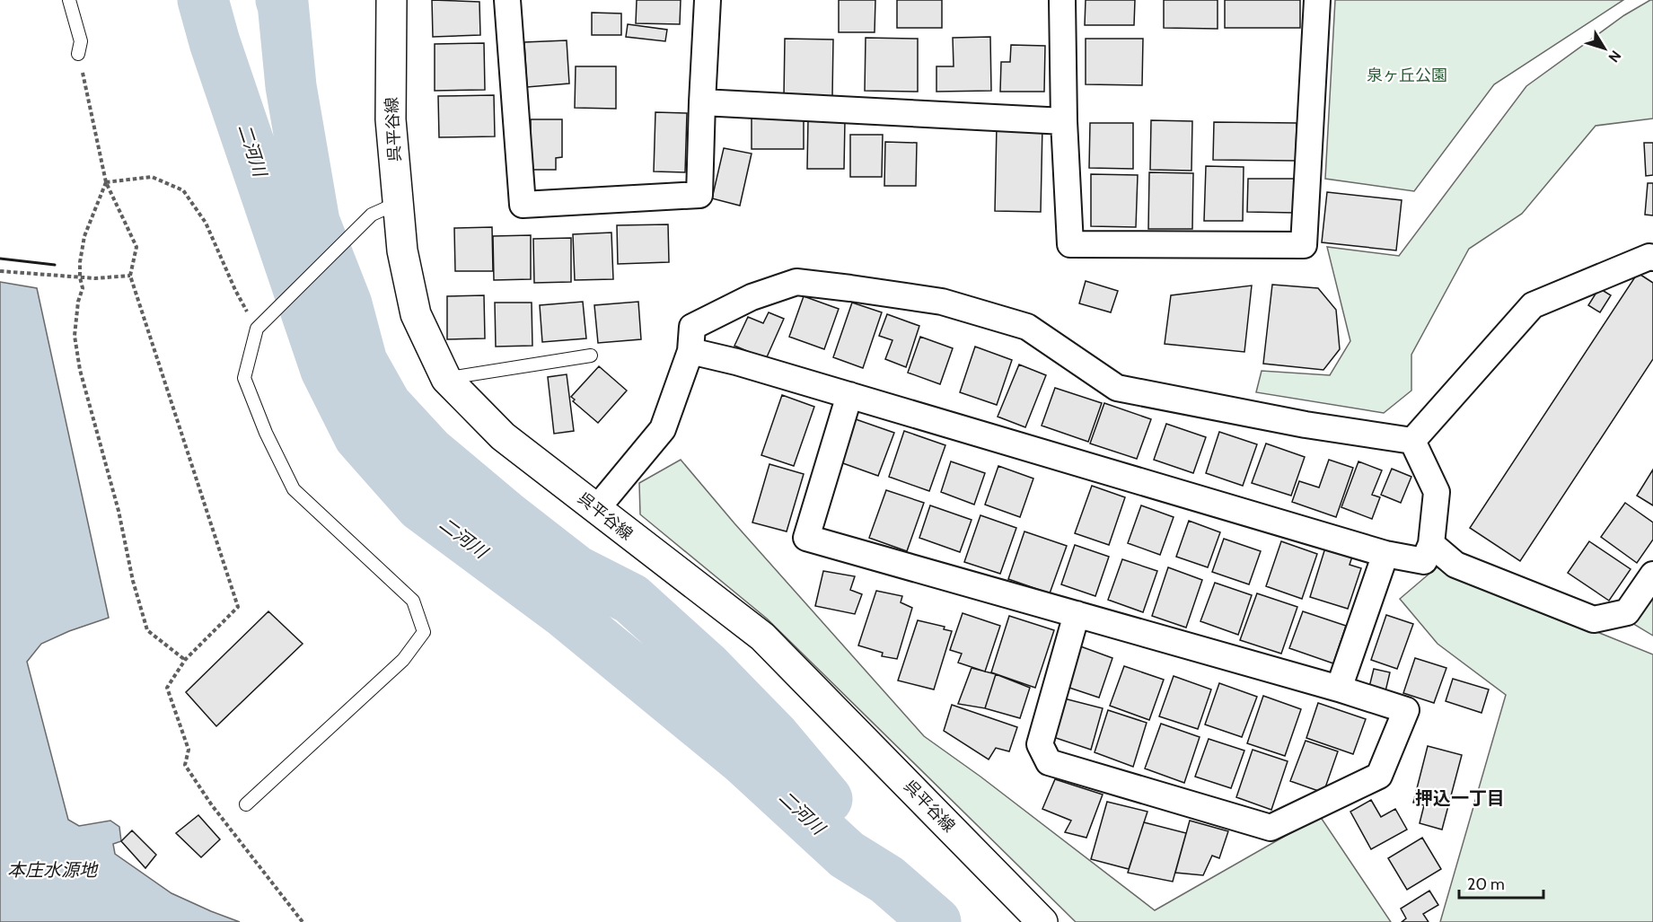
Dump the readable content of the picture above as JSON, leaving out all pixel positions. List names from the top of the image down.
{
  "streets": {
    "main road": ["呉平谷線"]
  },
  "districts": ["押込一丁目"],
  "water": ["二河川", "本庄水源地"],
  "parks": ["泉ヶ丘公園"],
  "scale_bar": "20 m",
  "north": "bottom right"
}
